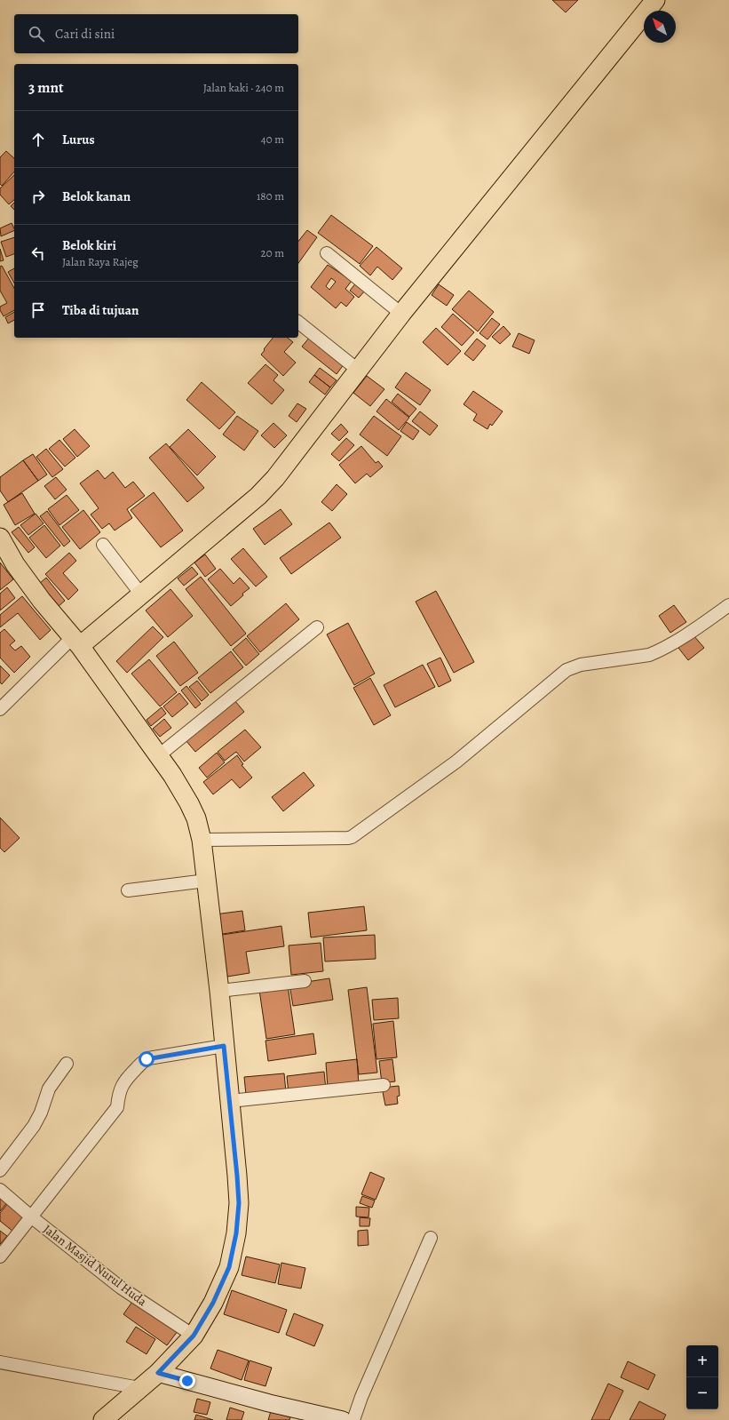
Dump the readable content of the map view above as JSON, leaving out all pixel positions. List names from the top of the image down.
{
  "streets": {
    "street": ["Jalan Masjid Nurul Huda"]
  },
  "north": "top left",
  "page": {
    "search": "Cari di sini",
    "heading": ["3 mnt", "Jalan kaki · 240 m"],
    "list": [
      ["Lurus", "40 m"],
      ["Belok kanan", "180 m"],
      ["Belok kiri", "Jalan Raya Rajeg", "20 m"],
      "Tiba di tujuan"
    ],
    "map_buttons": ["+", "−"]
  }
}
